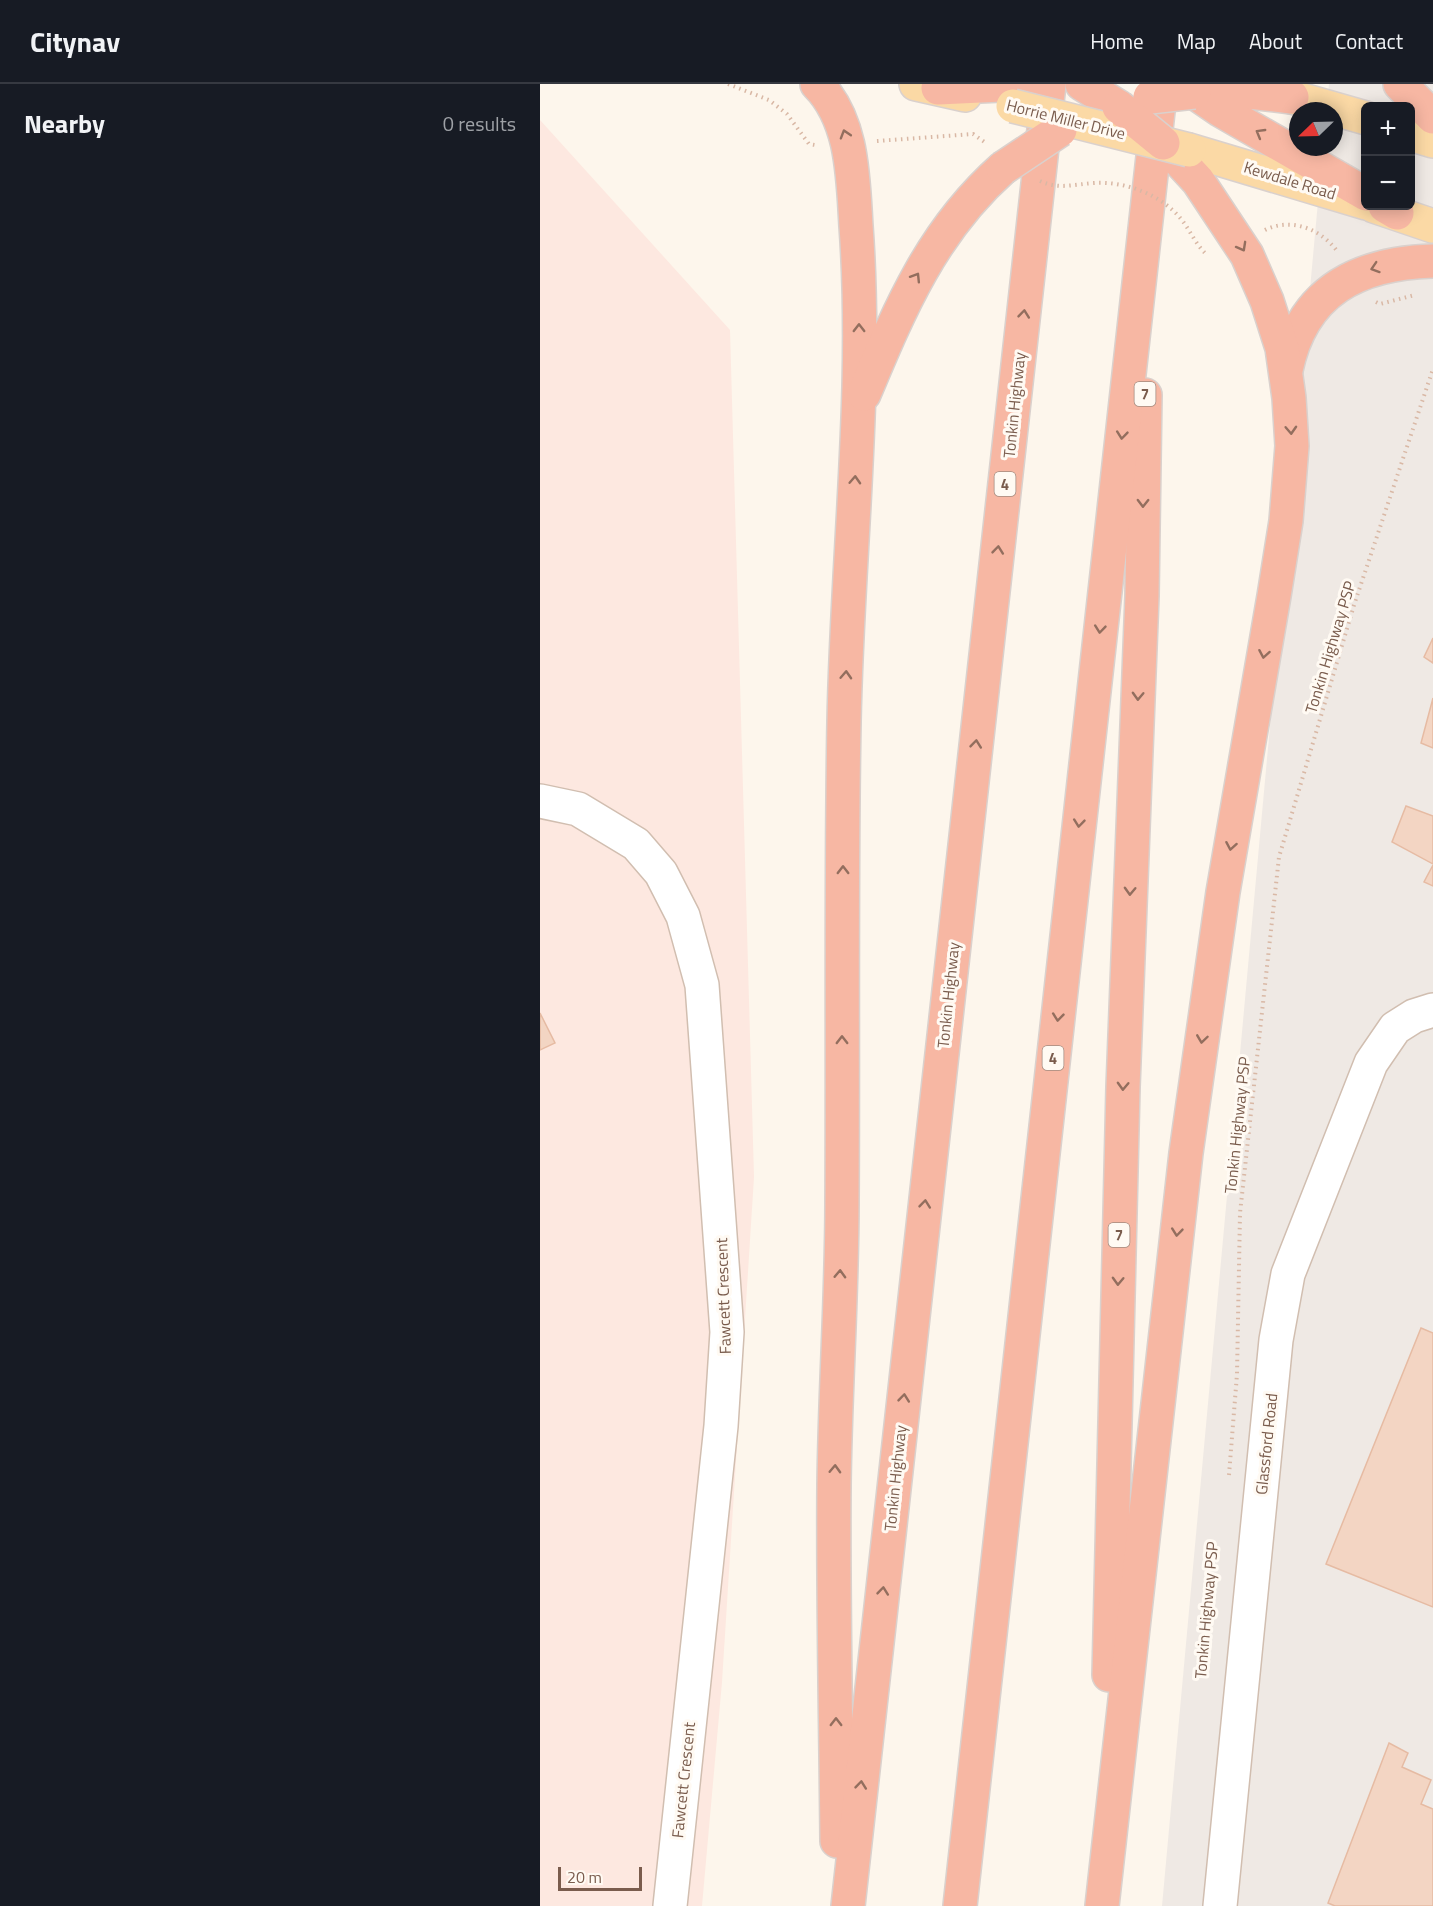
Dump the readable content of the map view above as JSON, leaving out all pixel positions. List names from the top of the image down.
{
  "streets": {
    "highway": ["7", "Tonkin Highway", "4"],
    "main road": ["Horrie Miller Drive", "Kewdale Road"],
    "street": ["Fawcett Crescent", "Glassford Road"],
    "path": ["Tonkin Highway PSP"]
  },
  "crossings": [
    ["Horrie Miller Drive", "Kewdale Road"],
    ["7", "4"]
  ],
  "scale_bar": "20 m",
  "north": "bottom left",
  "page": {
    "header": "Citynav",
    "nav": [
      "Home",
      "Map",
      "About",
      "Contact"
    ],
    "heading": ["Nearby", "0 results"],
    "map_buttons": ["+", "−"],
    "scale": "20 m"
  }
}
